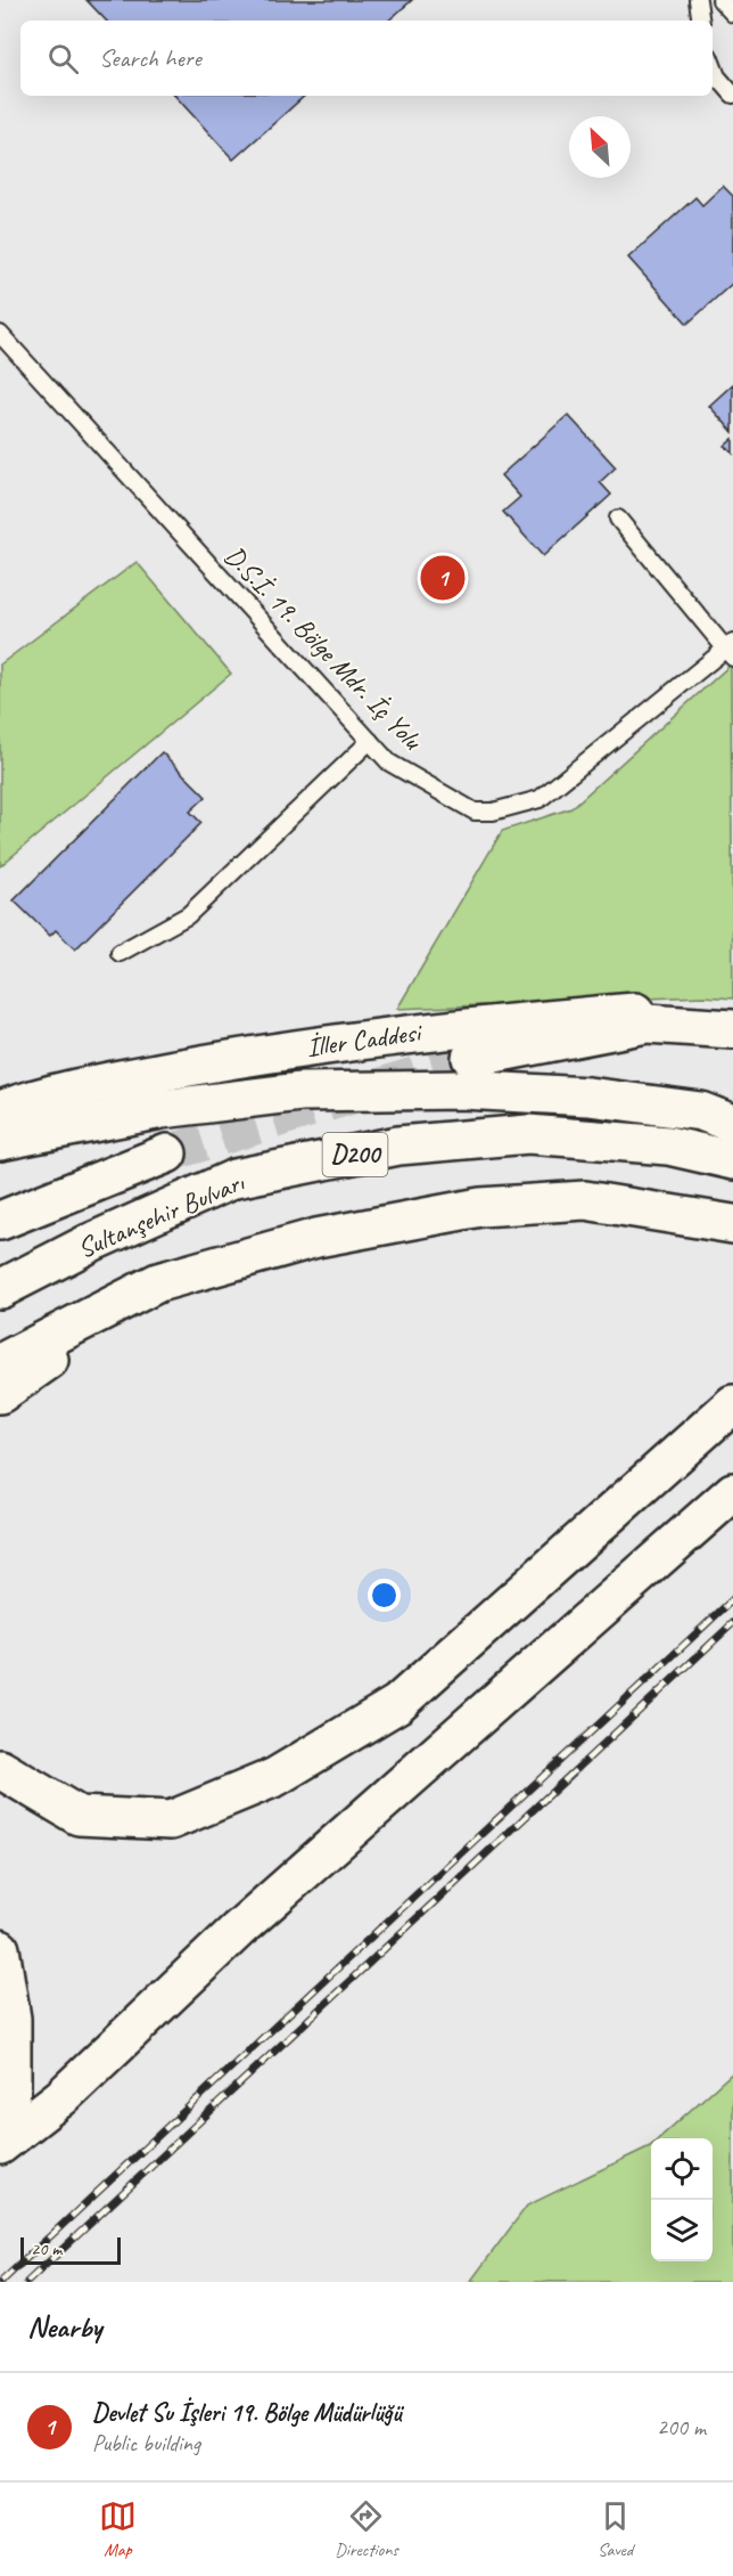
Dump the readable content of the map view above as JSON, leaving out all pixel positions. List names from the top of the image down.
{
  "streets": {
    "main road": ["İller Caddesi", "D200", "Sultanşehir Bulvarı"],
    "lane": ["D.S.İ. 19. Bölge Mdr. İç Yolu"]
  },
  "scale_bar": "20 m",
  "north": "top left",
  "page": {
    "search": "Search here",
    "pins": "1",
    "scale": "20 m",
    "heading": "Nearby",
    "list": [
      {
        "mark": "1",
        "name": "Devlet Su İşleri 19. Bölge Müdürlüğü",
        "note": "Public building",
        "value": "200 m"
      }
    ],
    "nav": ["Map", "Directions", "Saved"]
  }
}
